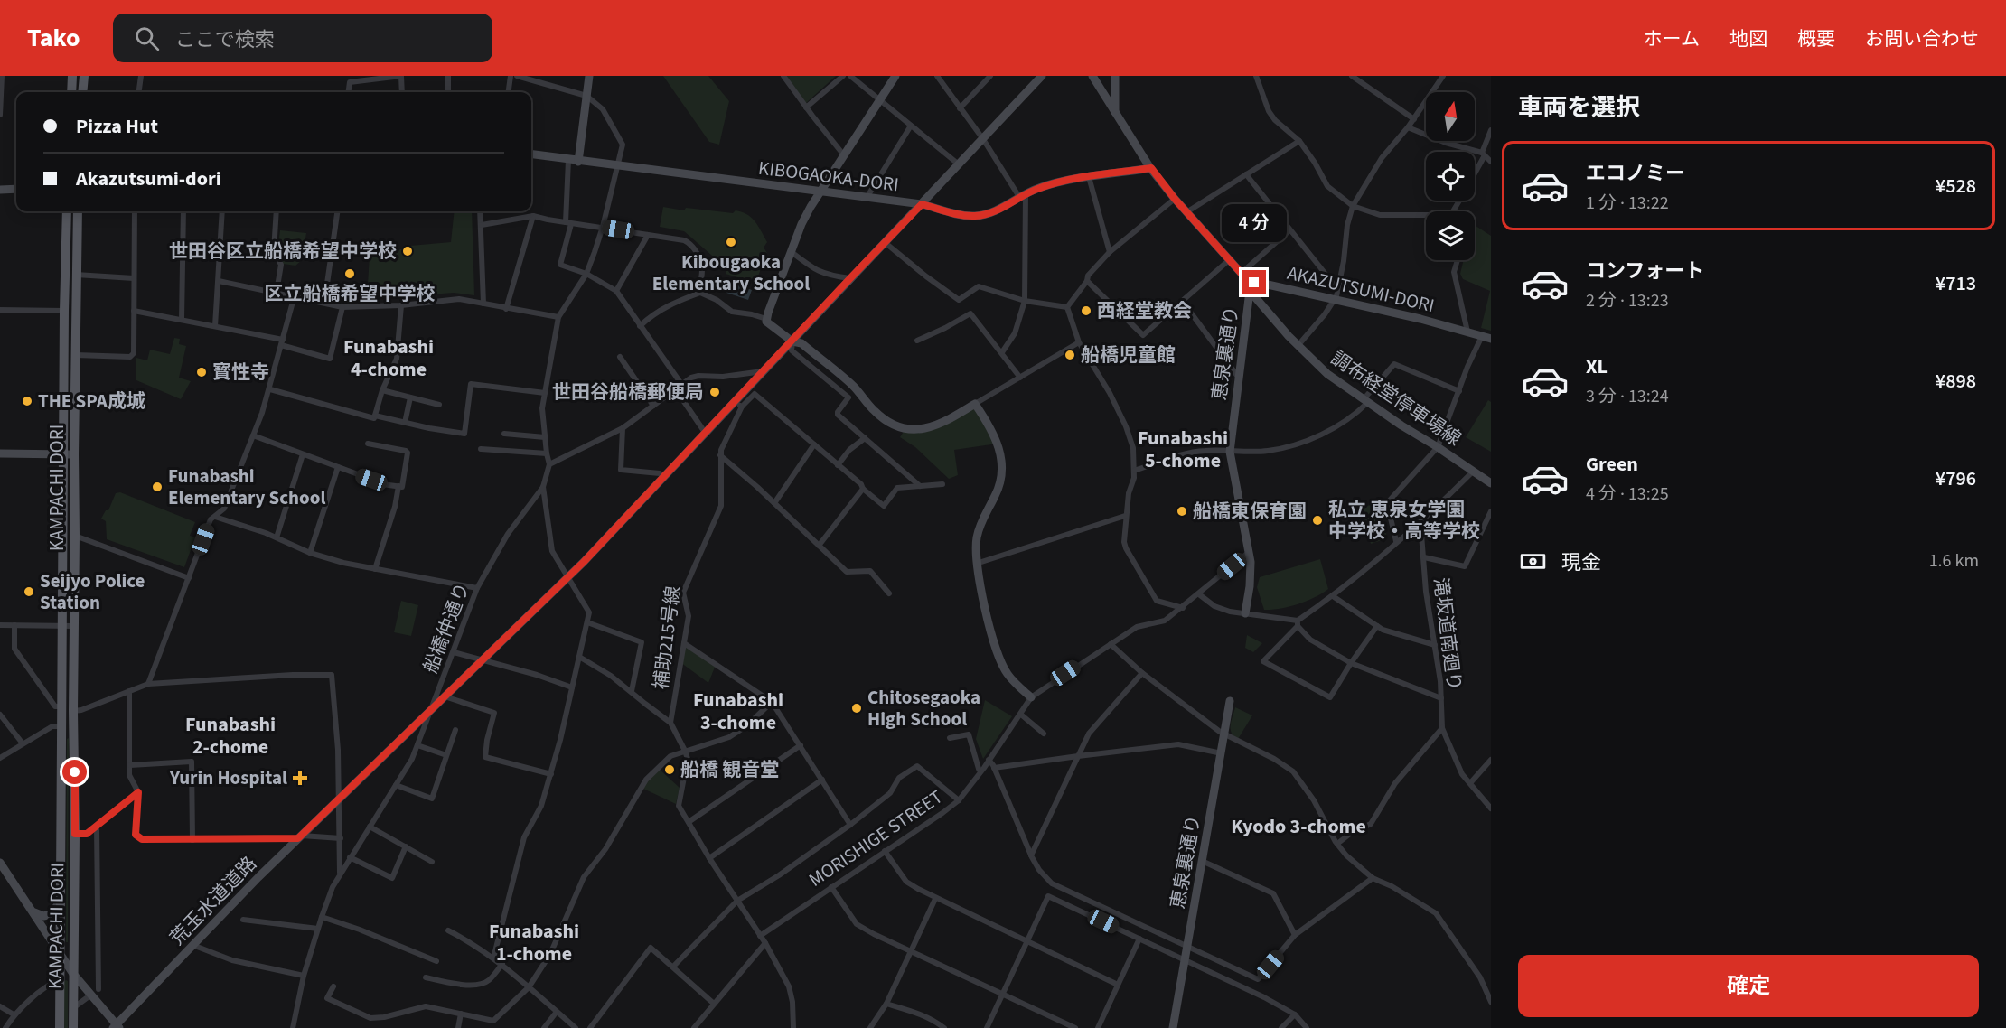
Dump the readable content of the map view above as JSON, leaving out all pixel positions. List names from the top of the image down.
{
  "streets": {
    "main road": ["KAMPACHI DORI"],
    "street": [
      "KIBOGAOKA-DORI",
      "AKAZUTSUMI-DORI",
      "恵泉裏通り",
      "調布経堂停車場線",
      "船橋仲通り",
      "滝坂道南廻り",
      "補助215号線",
      "MORISHIGE STREET",
      "荒玉水道道路"
    ]
  },
  "crossings": [
    ["KIBOGAOKA-DORI", "荒玉水道道路"],
    ["AKAZUTSUMI-DORI", "恵泉裏通り"],
    ["AKAZUTSUMI-DORI", "調布経堂停車場線"],
    ["恵泉裏通り", "調布経堂停車場線"],
    ["船橋仲通り", "荒玉水道道路"],
    ["補助215号線", "荒玉水道道路"]
  ],
  "districts": [
    "Funabashi 4-chome",
    "Funabashi 5-chome",
    "Funabashi 3-chome",
    "Funabashi 2-chome",
    "Kyodo 3-chome",
    "Funabashi 1-chome"
  ],
  "places": {
    "other": [
      "Kibougaoka Elementary School",
      "世田谷区立船橋希望中学校",
      "区立船橋希望中学校",
      "西経堂教会",
      "船橋児童館",
      "寳性寺",
      "世田谷船橋郵便局",
      "THE SPA成城",
      "Funabashi Elementary School",
      "船橋東保育園",
      "私立 恵泉女学園 中学校・高等学校",
      "Seijyo Police Station",
      "Chitosegaoka High School",
      "船橋 観音堂"
    ],
    "health": ["Yurin Hospital"]
  },
  "north": "top",
  "page": {
    "header": "Tako",
    "search": "ここで検索",
    "nav": [
      "ホーム",
      "地図",
      "概要",
      "お問い合わせ"
    ],
    "heading": "車両を選択",
    "banner": ["Pizza Hut", "Akazutsumi-dori"],
    "list": [
      {
        "name": "エコノミー",
        "note": "1 分 · 13:22",
        "value": "¥528"
      },
      {
        "name": "コンフォート",
        "note": "2 分 · 13:23",
        "value": "¥713"
      },
      {
        "name": "XL",
        "note": "3 分 · 13:24",
        "value": "¥898"
      },
      {
        "name": "Green",
        "note": "4 分 · 13:25",
        "value": "¥796"
      }
    ],
    "bubble": "4 分",
    "pay": ["現金", "1.6 km"],
    "buttons": "確定"
  }
}
